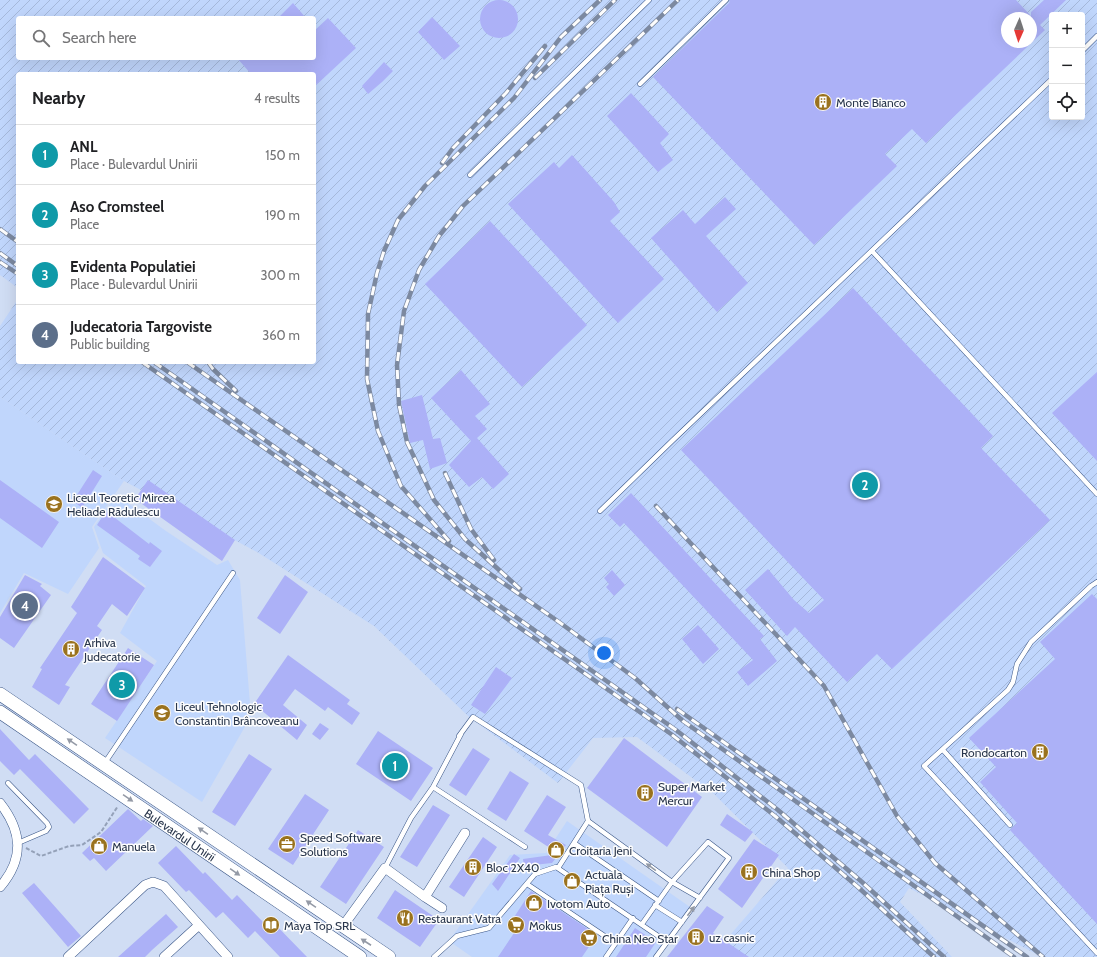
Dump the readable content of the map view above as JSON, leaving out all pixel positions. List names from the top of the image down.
{
  "streets": {
    "main road": ["Bulevardul Unirii"]
  },
  "places": {
    "building": [
      "Monte Bianco",
      "Arhiva Judecatorie",
      "Rondocarton",
      "Super Market Mercur",
      "Bloc 2X40",
      "China Shop",
      "uz casnic"
    ],
    "school or university": ["Liceul Teoretic Mircea Heliade Rădulescu", "Liceul Tehnologic Constantin Brâncoveanu"],
    "office": ["Speed Software Solutions"],
    "shop": [
      "Manuela",
      "Croitaria Jeni",
      "Actuala Piața Ruși",
      "Ivotom Auto"
    ],
    "restaurant": ["Restaurant Vatra"],
    "library": ["Maya Top SRL"],
    "supermarket": ["Mokus", "China Neo Star"]
  },
  "north": "bottom",
  "page": {
    "map_buttons": ["+", "−"],
    "search": "Search here",
    "heading": ["Nearby", "4 results"],
    "list": [
      {
        "mark": "1",
        "name": "ANL",
        "note": "Place · Bulevardul Unirii",
        "value": "150 m"
      },
      {
        "mark": "2",
        "name": "Aso Cromsteel",
        "note": "Place",
        "value": "190 m"
      },
      {
        "mark": "3",
        "name": "Evidenta Populatiei",
        "note": "Place · Bulevardul Unirii",
        "value": "300 m"
      },
      {
        "mark": "4",
        "name": "Judecatoria Targoviste",
        "note": "Public building",
        "value": "360 m"
      }
    ],
    "pins": [
      "2",
      "4",
      "3",
      "1"
    ]
  }
}
